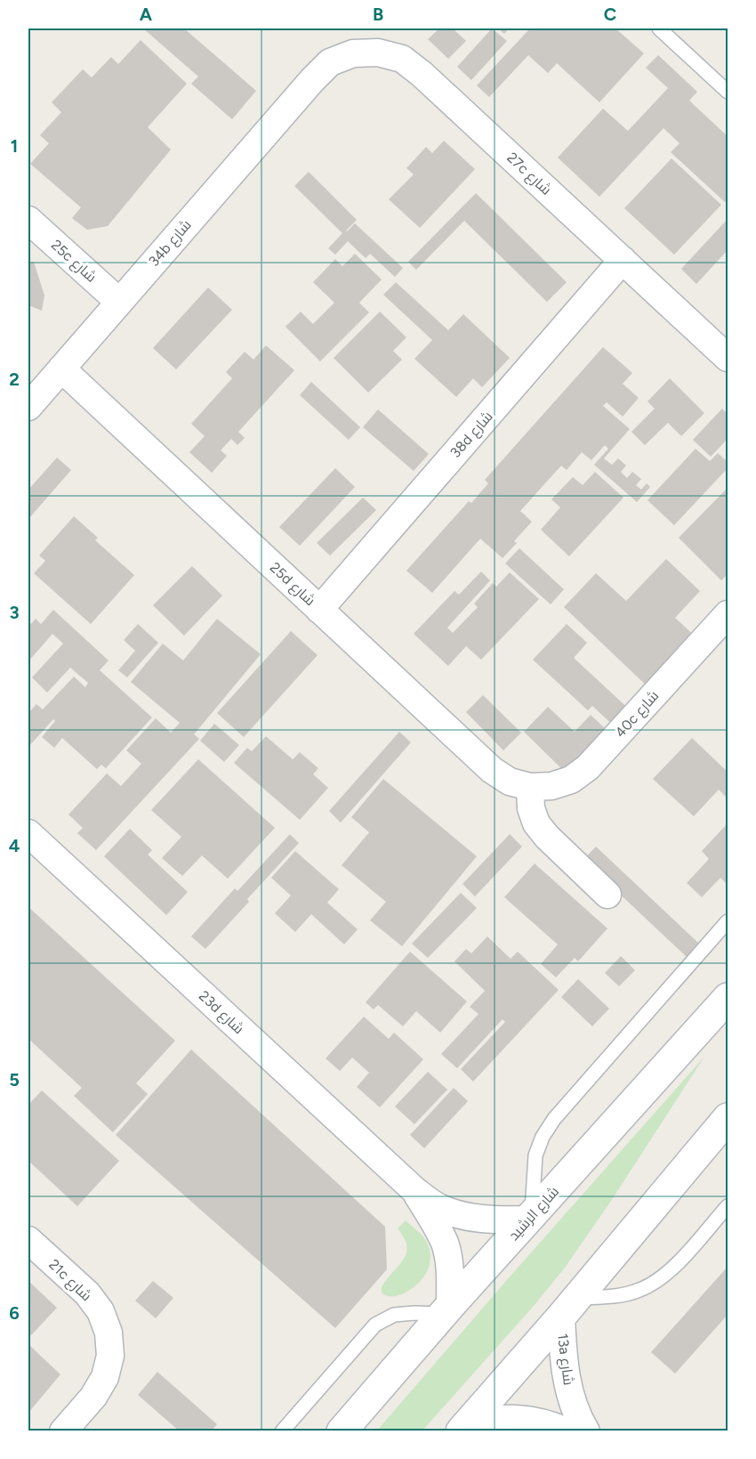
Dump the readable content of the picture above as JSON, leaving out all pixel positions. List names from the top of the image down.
{
  "streets": {
    "main road": ["شارع الرشيد"],
    "street": [
      "27c شارع",
      "34b شارع",
      "25c شارع",
      "38d شارع",
      "25d شارع",
      "40c شارع",
      "23d شارع",
      "21c شارع",
      "13a شارع"
    ]
  },
  "crossings": [
    ["27c شارع", "34b شارع"],
    ["27c شارع", "38d شارع"],
    ["34b شارع", "25c شارع"],
    ["34b شارع", "25d شارع"],
    ["38d شارع", "25d شارع"],
    ["25d شارع", "40c شارع"],
    ["23d شارع", "شارع الرشيد"]
  ],
  "grid": {
    "columns": ["A", "B", "C"],
    "rows": [
      "1",
      "2",
      "3",
      "4",
      "5",
      "6"
    ]
  }
}
